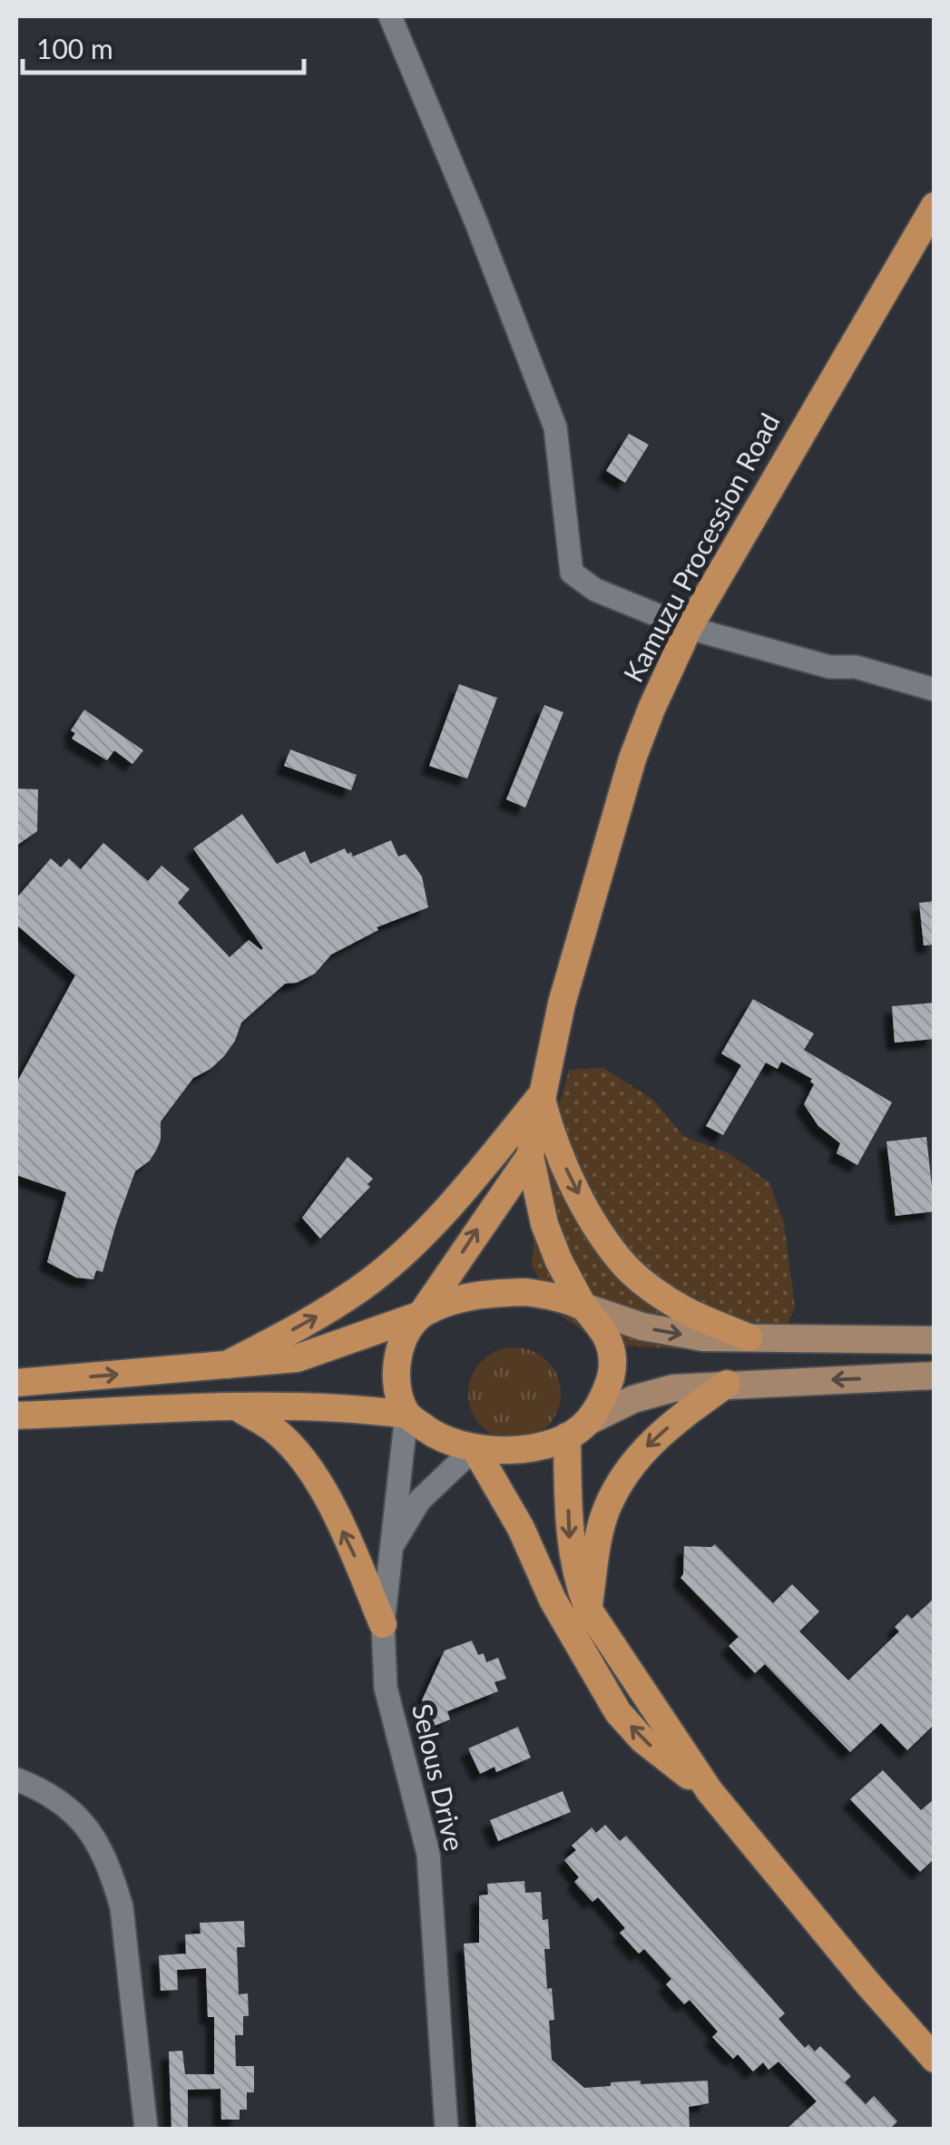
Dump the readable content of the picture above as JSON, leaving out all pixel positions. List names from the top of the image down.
{
  "streets": {
    "highway": ["Kamuzu Procession Road"],
    "street": ["Selous Drive"]
  },
  "scale_bar": "100 m"
}
